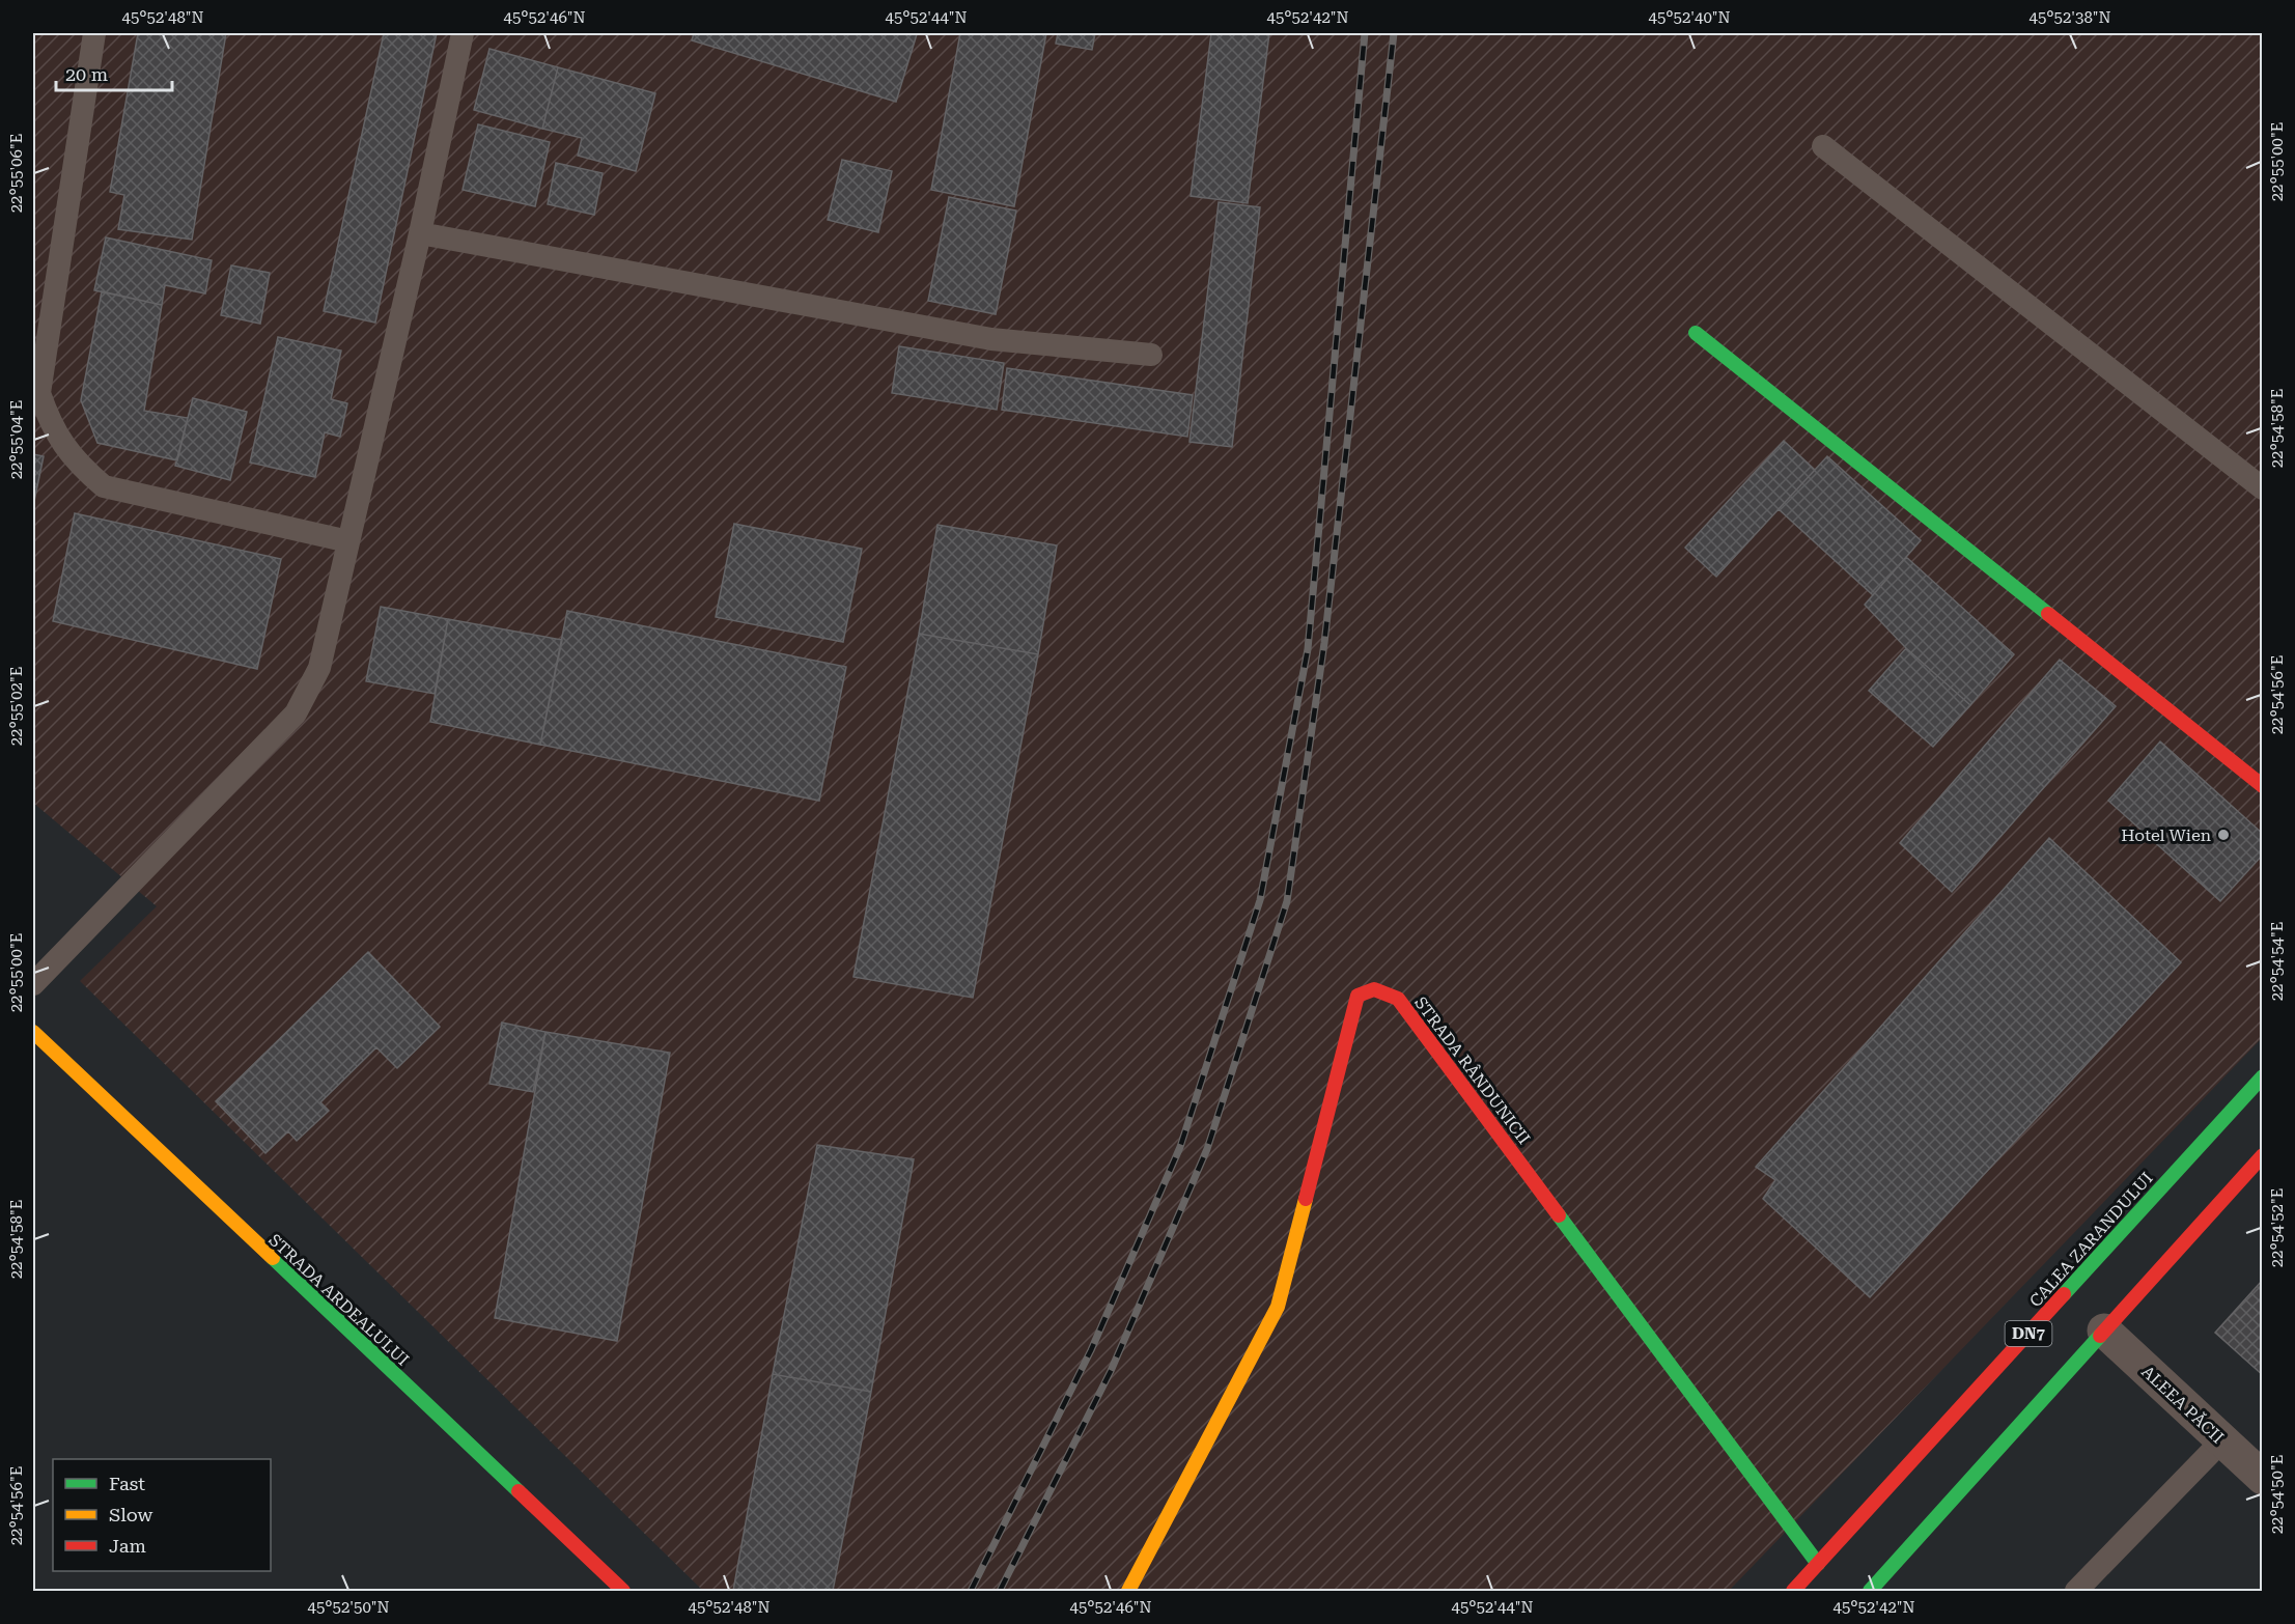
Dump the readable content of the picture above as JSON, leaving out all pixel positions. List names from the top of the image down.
{
  "streets": {
    "street": [
      "STRADA RÂNDUNICII",
      "CALEA ZARANDULUI",
      "STRADA ARDEALULUI",
      "DN7",
      "ALEEA PĂCII"
    ]
  },
  "crossings": [
    ["STRADA RÂNDUNICII", "CALEA ZARANDULUI"]
  ],
  "places": ["Hotel Wien"],
  "legend": ["Fast", "Slow", "Jam"],
  "scale_bar": "20 m",
  "coordinates": [
    "45°52'48\"N",
    "45°52'46\"N",
    "45°52'44\"N",
    "45°52'42\"N",
    "45°52'40\"N",
    "45°52'38\"N",
    "22°55'00\"E",
    "22°55'06\"E",
    "22°54'58\"E",
    "22°55'04\"E",
    "22°54'56\"E",
    "22°55'02\"E",
    "22°54'54\"E",
    "22°54'52\"E",
    "22°54'50\"E",
    "45°52'50\"N"
  ]
}
